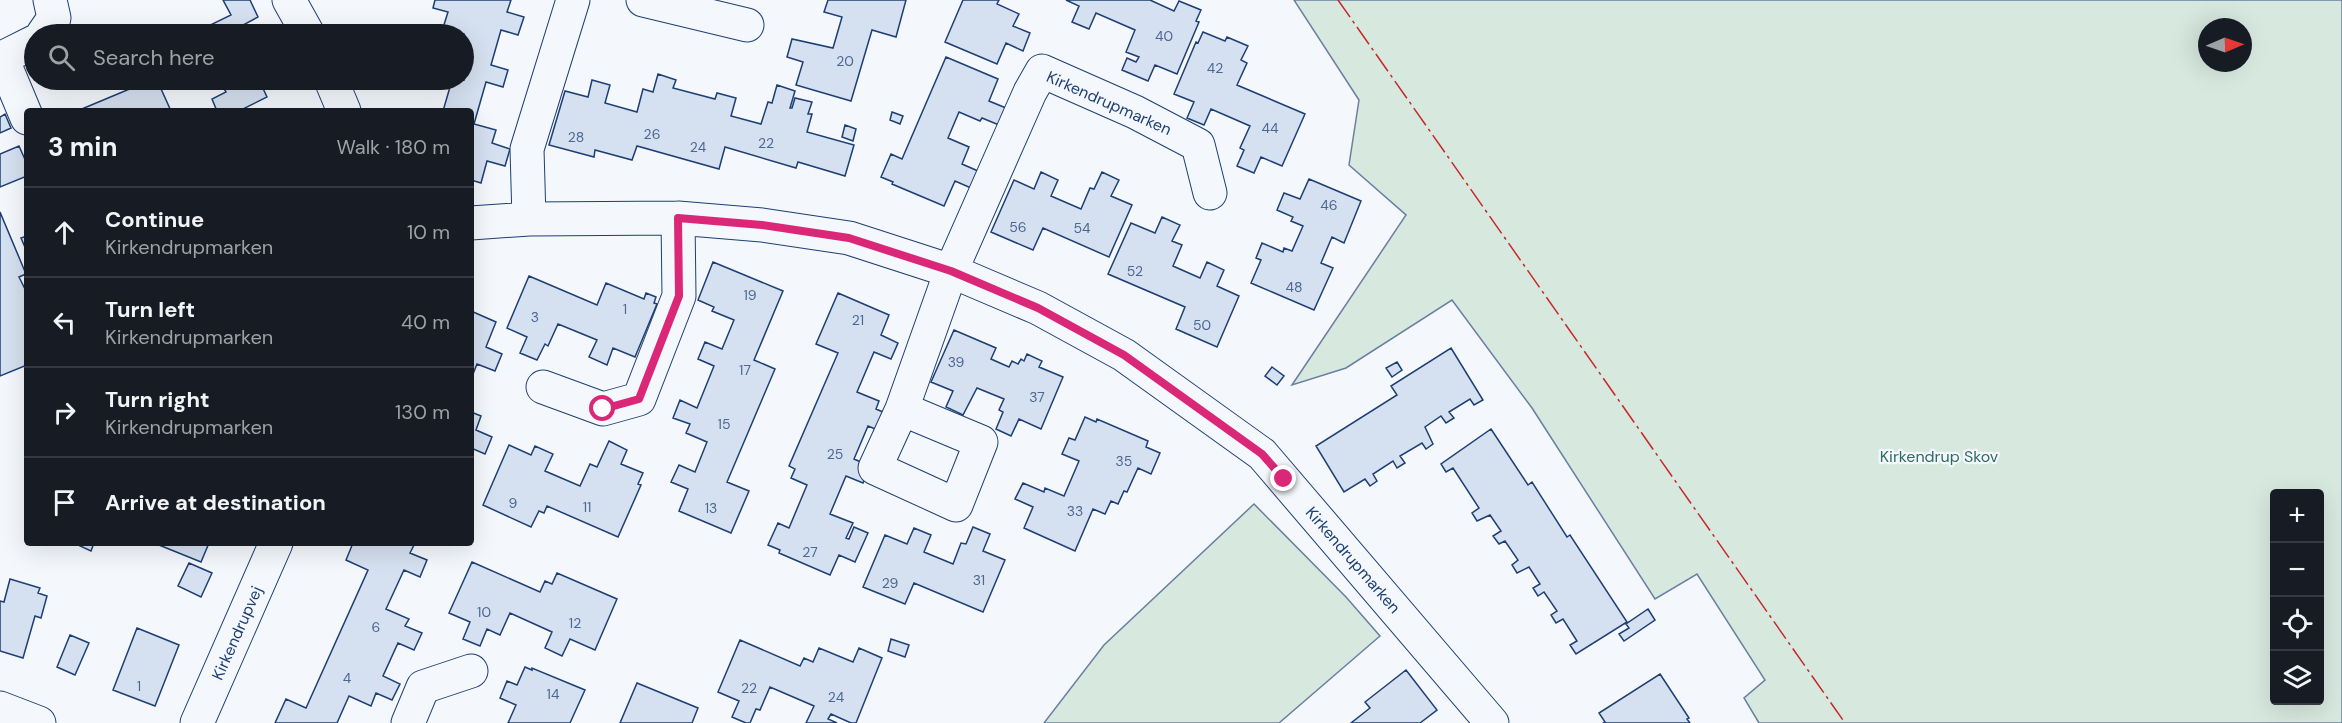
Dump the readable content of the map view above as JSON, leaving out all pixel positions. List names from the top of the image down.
{
  "streets": {
    "street": ["Kirkendrupmarken", "Kirkendrupvej"]
  },
  "parks": ["Kirkendrup Skov"],
  "house_numbers": [
    "40",
    "20",
    "42",
    "44",
    "26",
    "28",
    "22",
    "24",
    "46",
    "56",
    "54",
    "52",
    "48",
    "19",
    "1",
    "3",
    "21",
    "50",
    "39",
    "17",
    "37",
    "15",
    "25",
    "35",
    "9",
    "11",
    "13",
    "33",
    "27",
    "31",
    "29",
    "10",
    "12",
    "6",
    "4",
    "1",
    "22",
    "14",
    "24"
  ],
  "north": "right",
  "page": {
    "search": "Search here",
    "heading": ["3 min", "Walk · 180 m"],
    "list": [
      ["Continue", "Kirkendrupmarken", "10 m"],
      ["Turn left", "Kirkendrupmarken", "40 m"],
      ["Turn right", "Kirkendrupmarken", "130 m"],
      "Arrive at destination"
    ],
    "map_buttons": ["+", "−"]
  }
}
